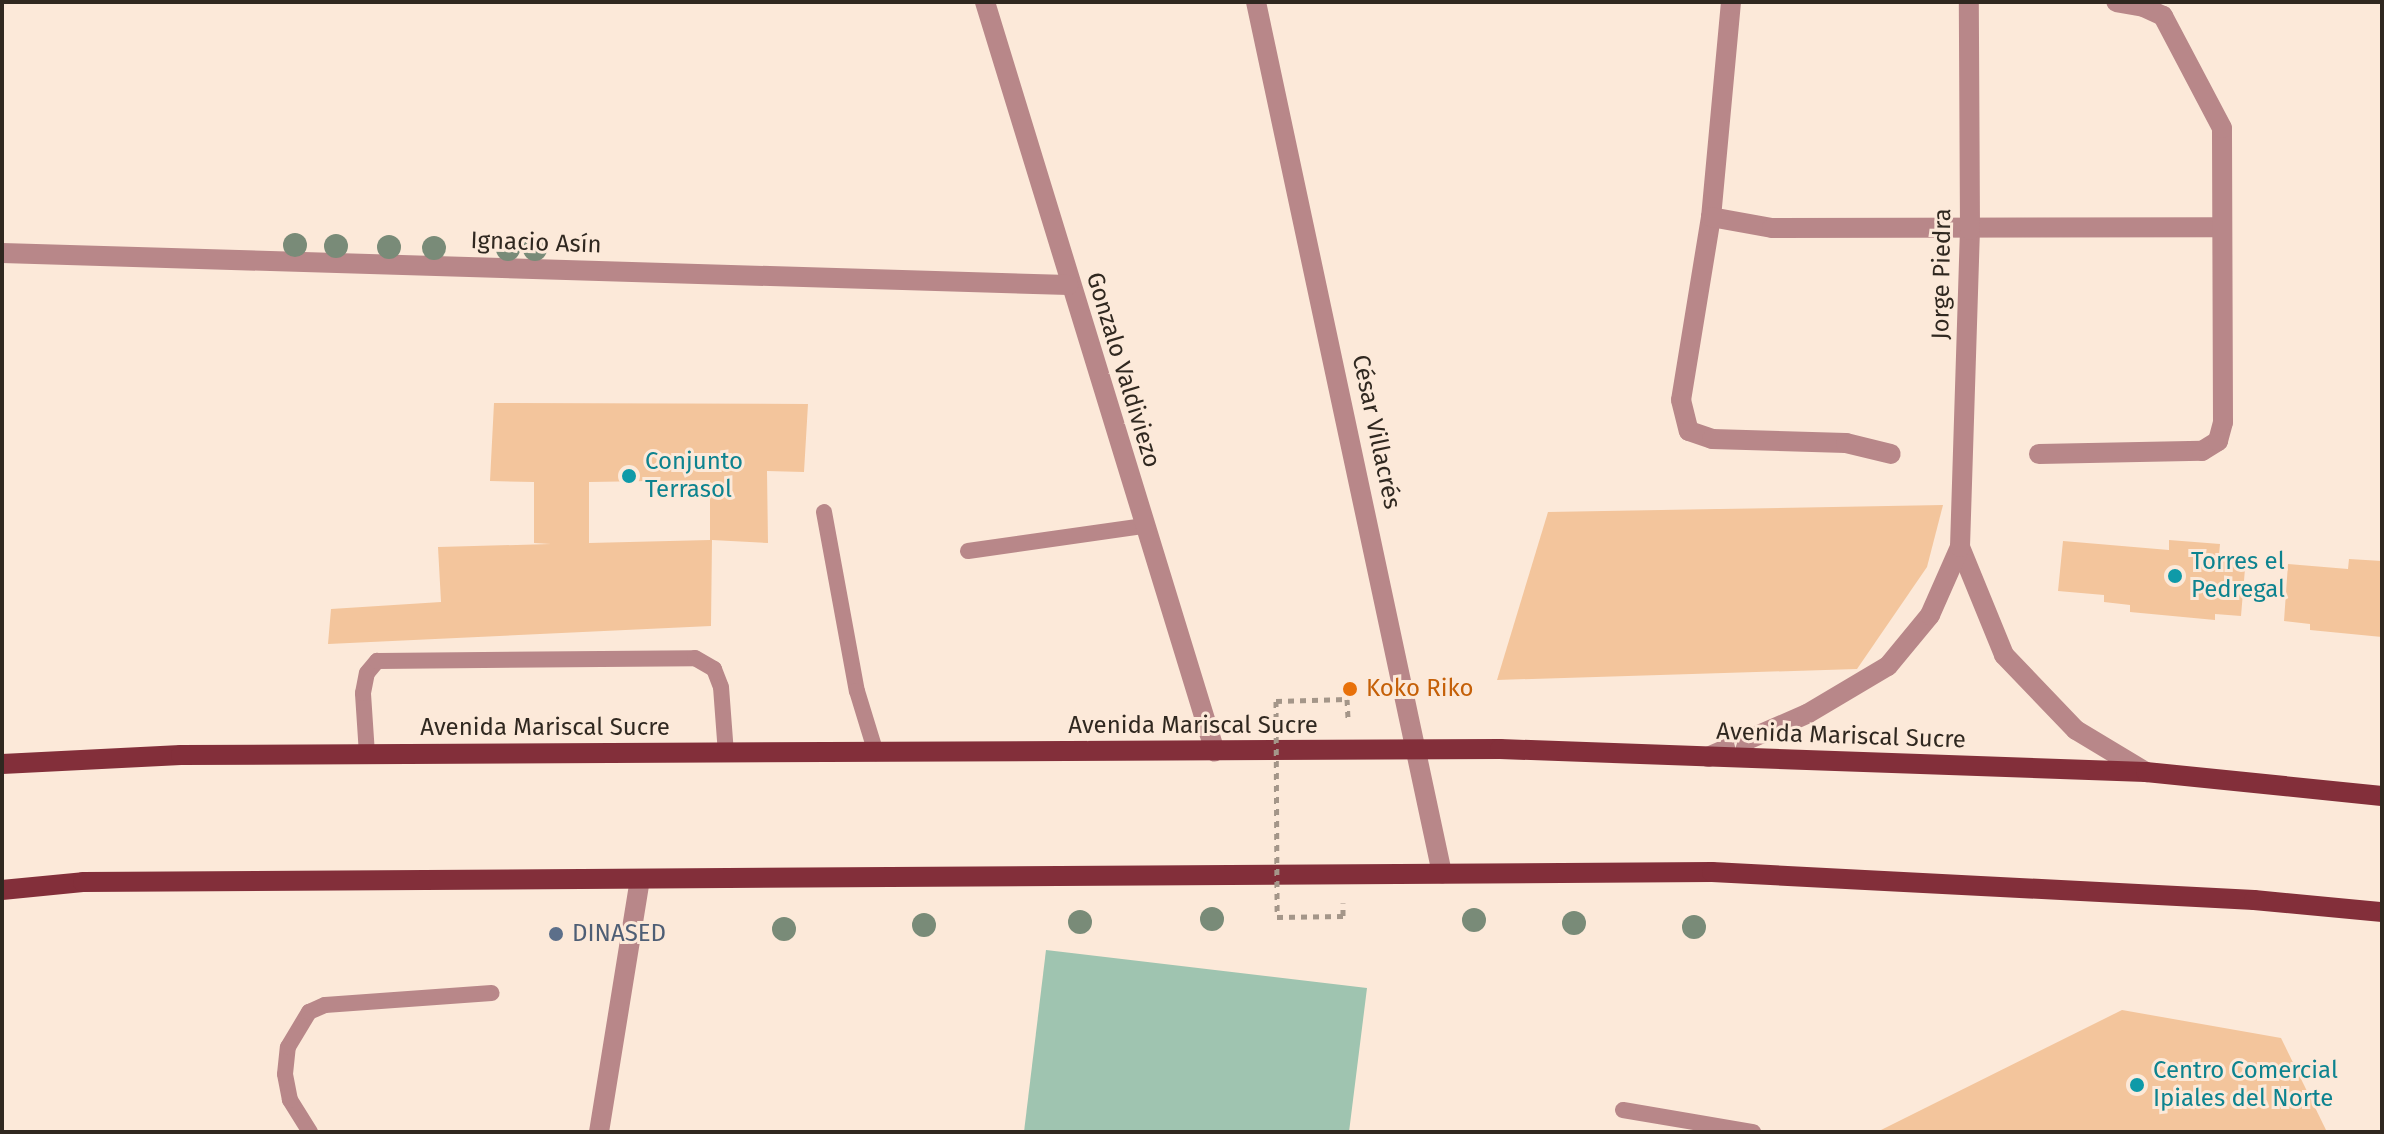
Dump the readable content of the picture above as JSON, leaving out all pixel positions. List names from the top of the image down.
{
  "streets": {
    "main road": ["Avenida Mariscal Sucre"],
    "street": [
      "Ignacio Asín",
      "Jorge Piedra",
      "Gonzalo Valdiviezo",
      "César Villacrés"
    ]
  },
  "crossings": [
    ["Ignacio Asín", "Gonzalo Valdiviezo"],
    ["Jorge Piedra", "Avenida Mariscal Sucre"],
    ["Gonzalo Valdiviezo", "Avenida Mariscal Sucre"],
    ["César Villacrés", "Avenida Mariscal Sucre"]
  ],
  "places": [
    "Conjunto Terrasol",
    "Torres el Pedregal",
    "Koko Riko",
    "DINASED",
    "Centro Comercial Ipiales del Norte"
  ]
}
